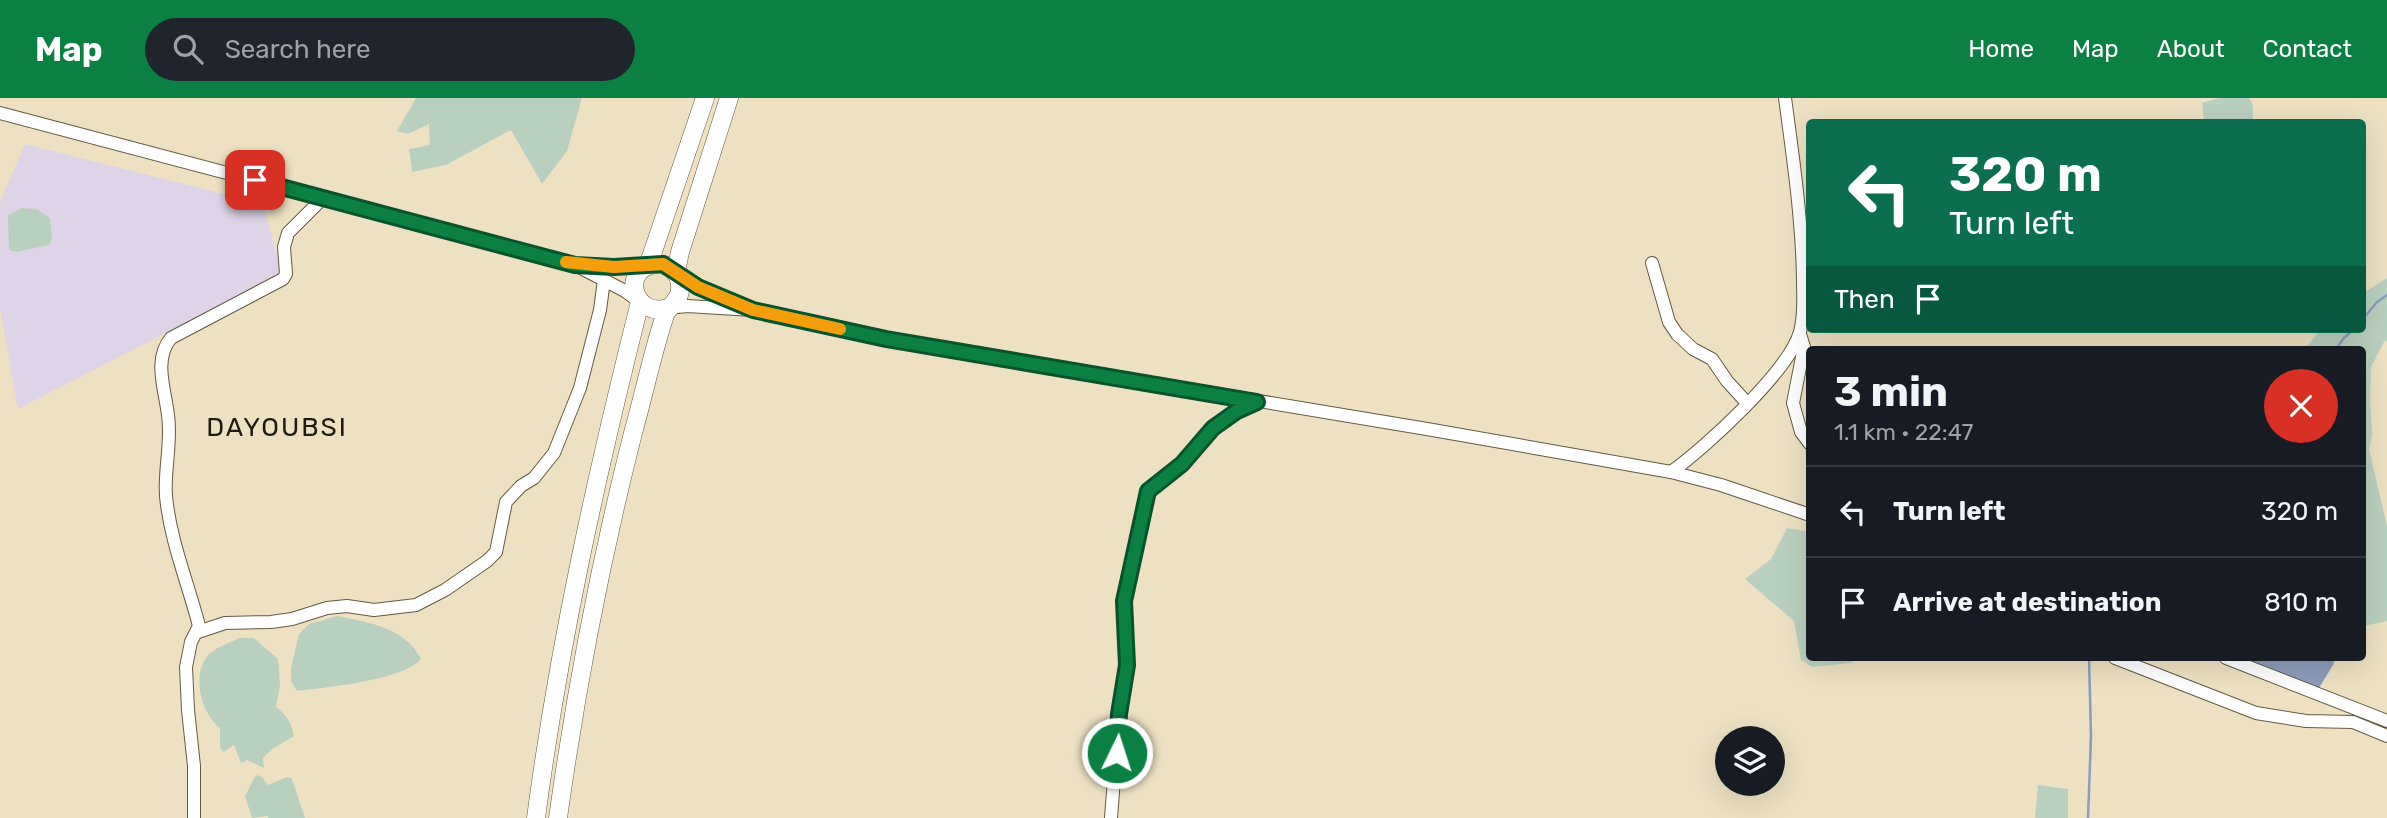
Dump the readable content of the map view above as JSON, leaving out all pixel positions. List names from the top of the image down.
{
  "districts": ["DAYOUBSI"],
  "page": {
    "header": "Map",
    "search": "Search here",
    "nav": [
      "Home",
      "Map",
      "About",
      "Contact"
    ],
    "turn": ["320 m", "Turn left"],
    "then": "Then",
    "heading": ["3 min", "1.1 km · 22:47"],
    "list": [
      {
        "name": "Turn left",
        "value": "320 m"
      },
      {
        "name": "Arrive at destination",
        "value": "810 m"
      }
    ]
  }
}
